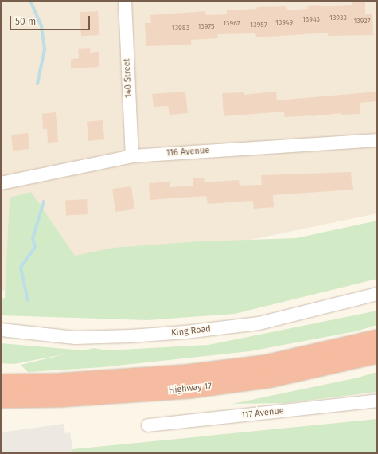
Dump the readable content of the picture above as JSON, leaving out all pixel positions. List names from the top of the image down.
{
  "streets": {
    "highway": ["Highway 17"],
    "street": [
      "140 Street",
      "116 Avenue",
      "King Road",
      "117 Avenue"
    ]
  },
  "crossings": [
    ["140 Street", "116 Avenue"]
  ],
  "house_numbers": [
    "13933",
    "13943",
    "13927",
    "13949",
    "13967",
    "13957",
    "13975",
    "13983"
  ],
  "scale_bar": "50 m"
}
